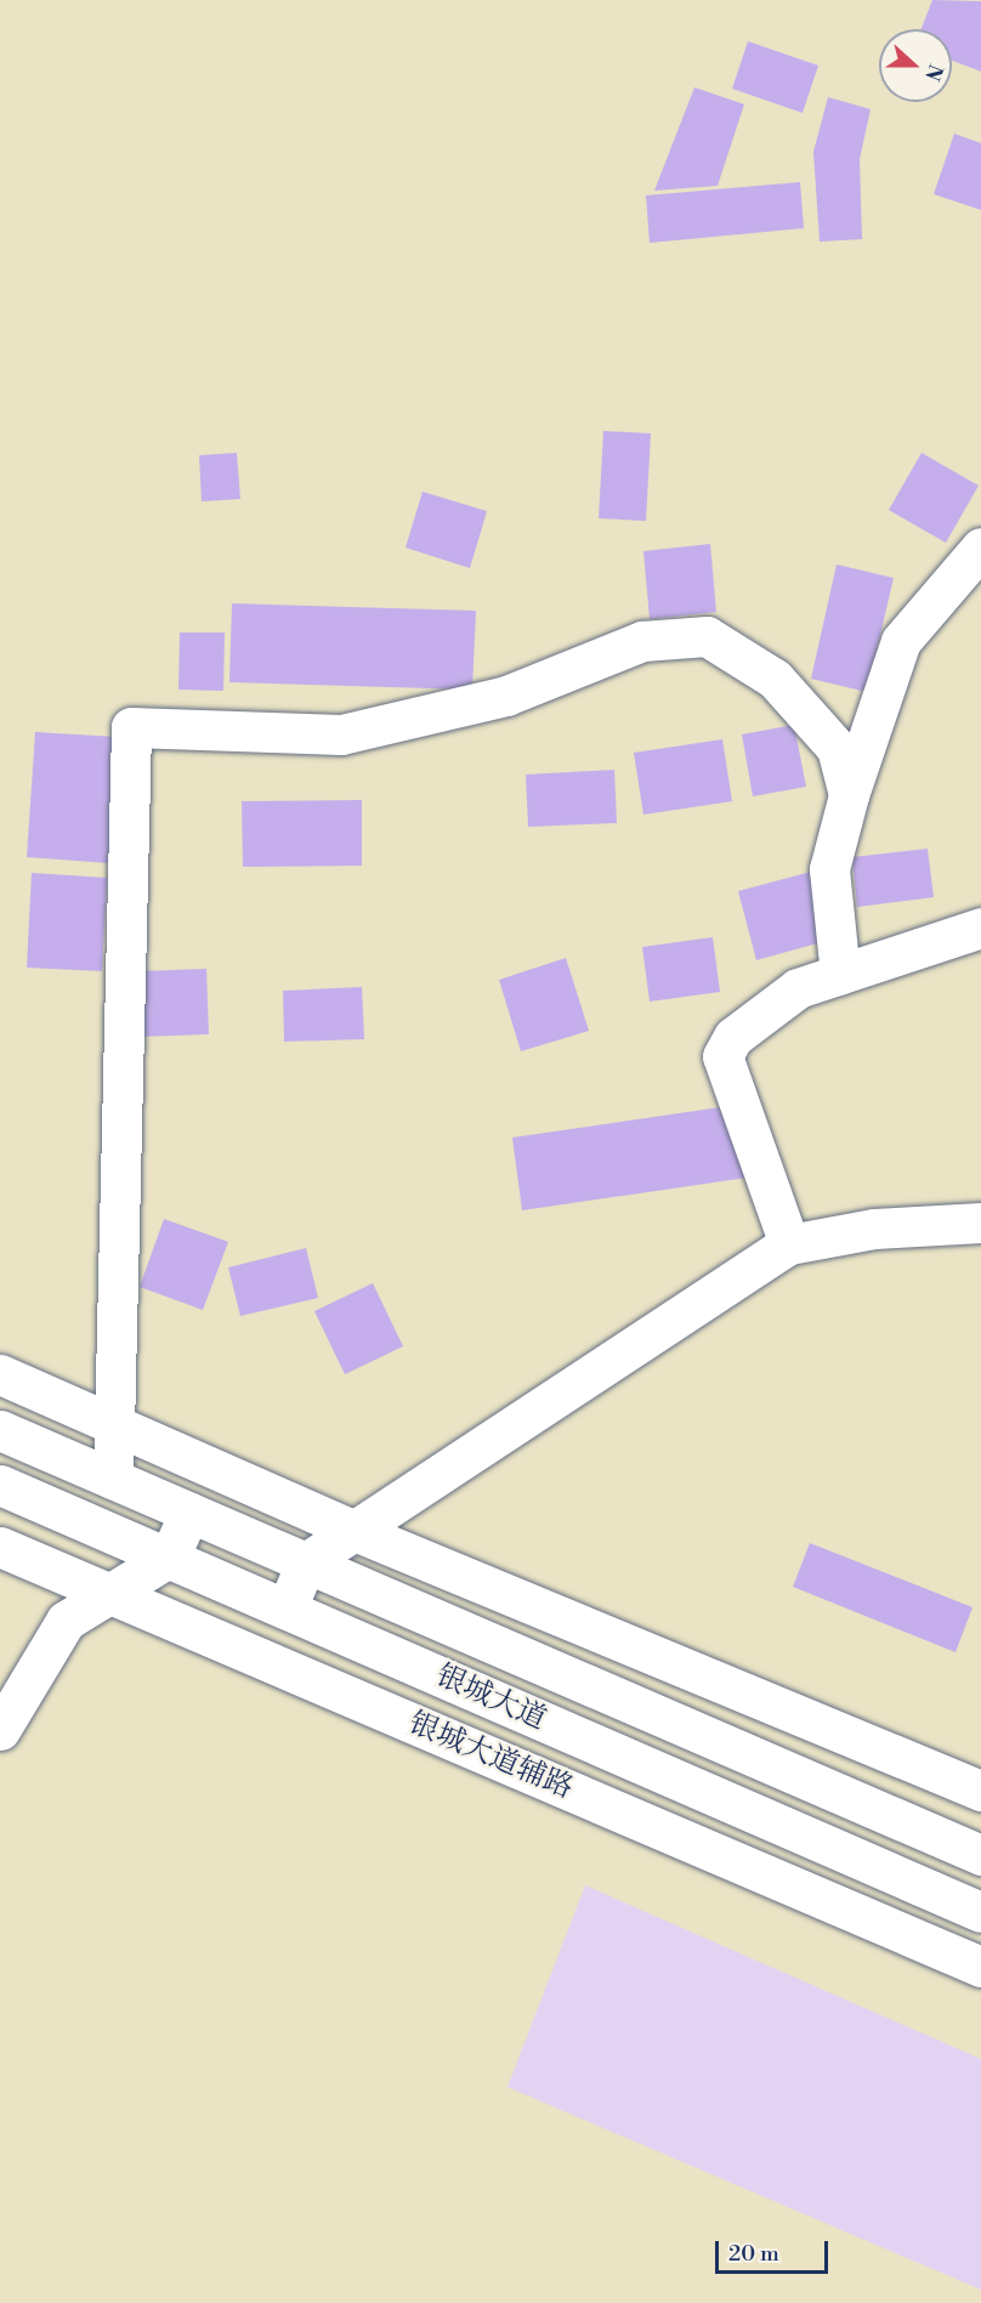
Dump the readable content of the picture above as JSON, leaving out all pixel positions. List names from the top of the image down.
{
  "streets": {
    "street": ["银城大道", "银城大道辅路"]
  },
  "scale_bar": "20 m",
  "north": "right"
}
